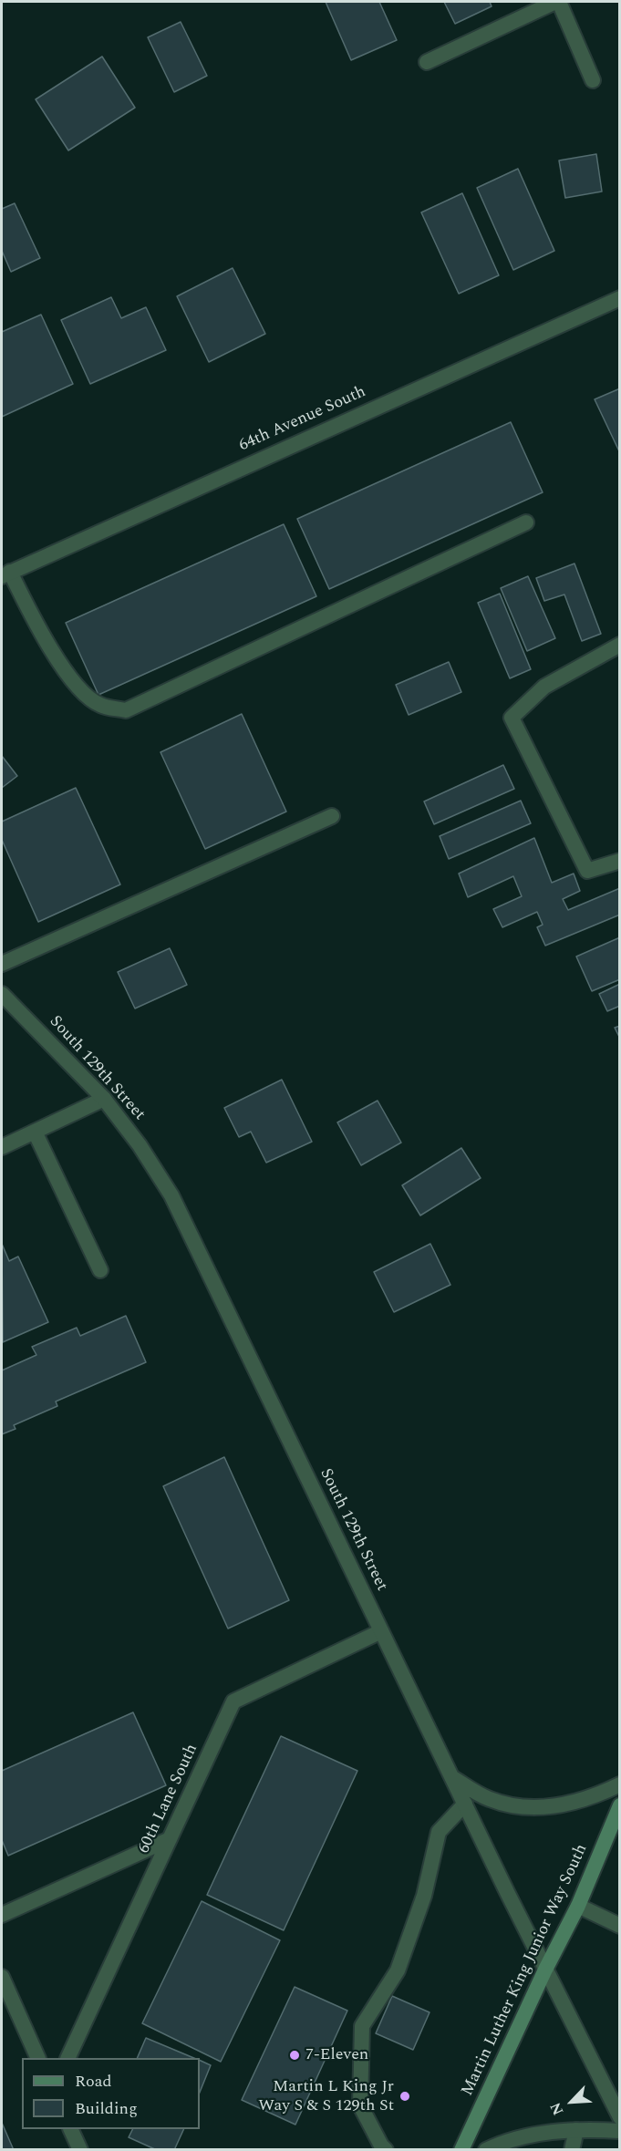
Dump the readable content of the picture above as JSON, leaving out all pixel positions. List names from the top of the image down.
{
  "streets": {
    "main road": ["Martin Luther King Junior Way South"],
    "street": ["64th Avenue South", "South 129th Street", "60th Lane South"]
  },
  "crossings": [
    ["South 129th Street", "60th Lane South"],
    ["South 129th Street", "Martin Luther King Junior Way South"]
  ],
  "places": ["7-Eleven", "Martin L King Jr Way S & S 129th St"],
  "legend": ["Road", "Building"],
  "north": "bottom left"
}
